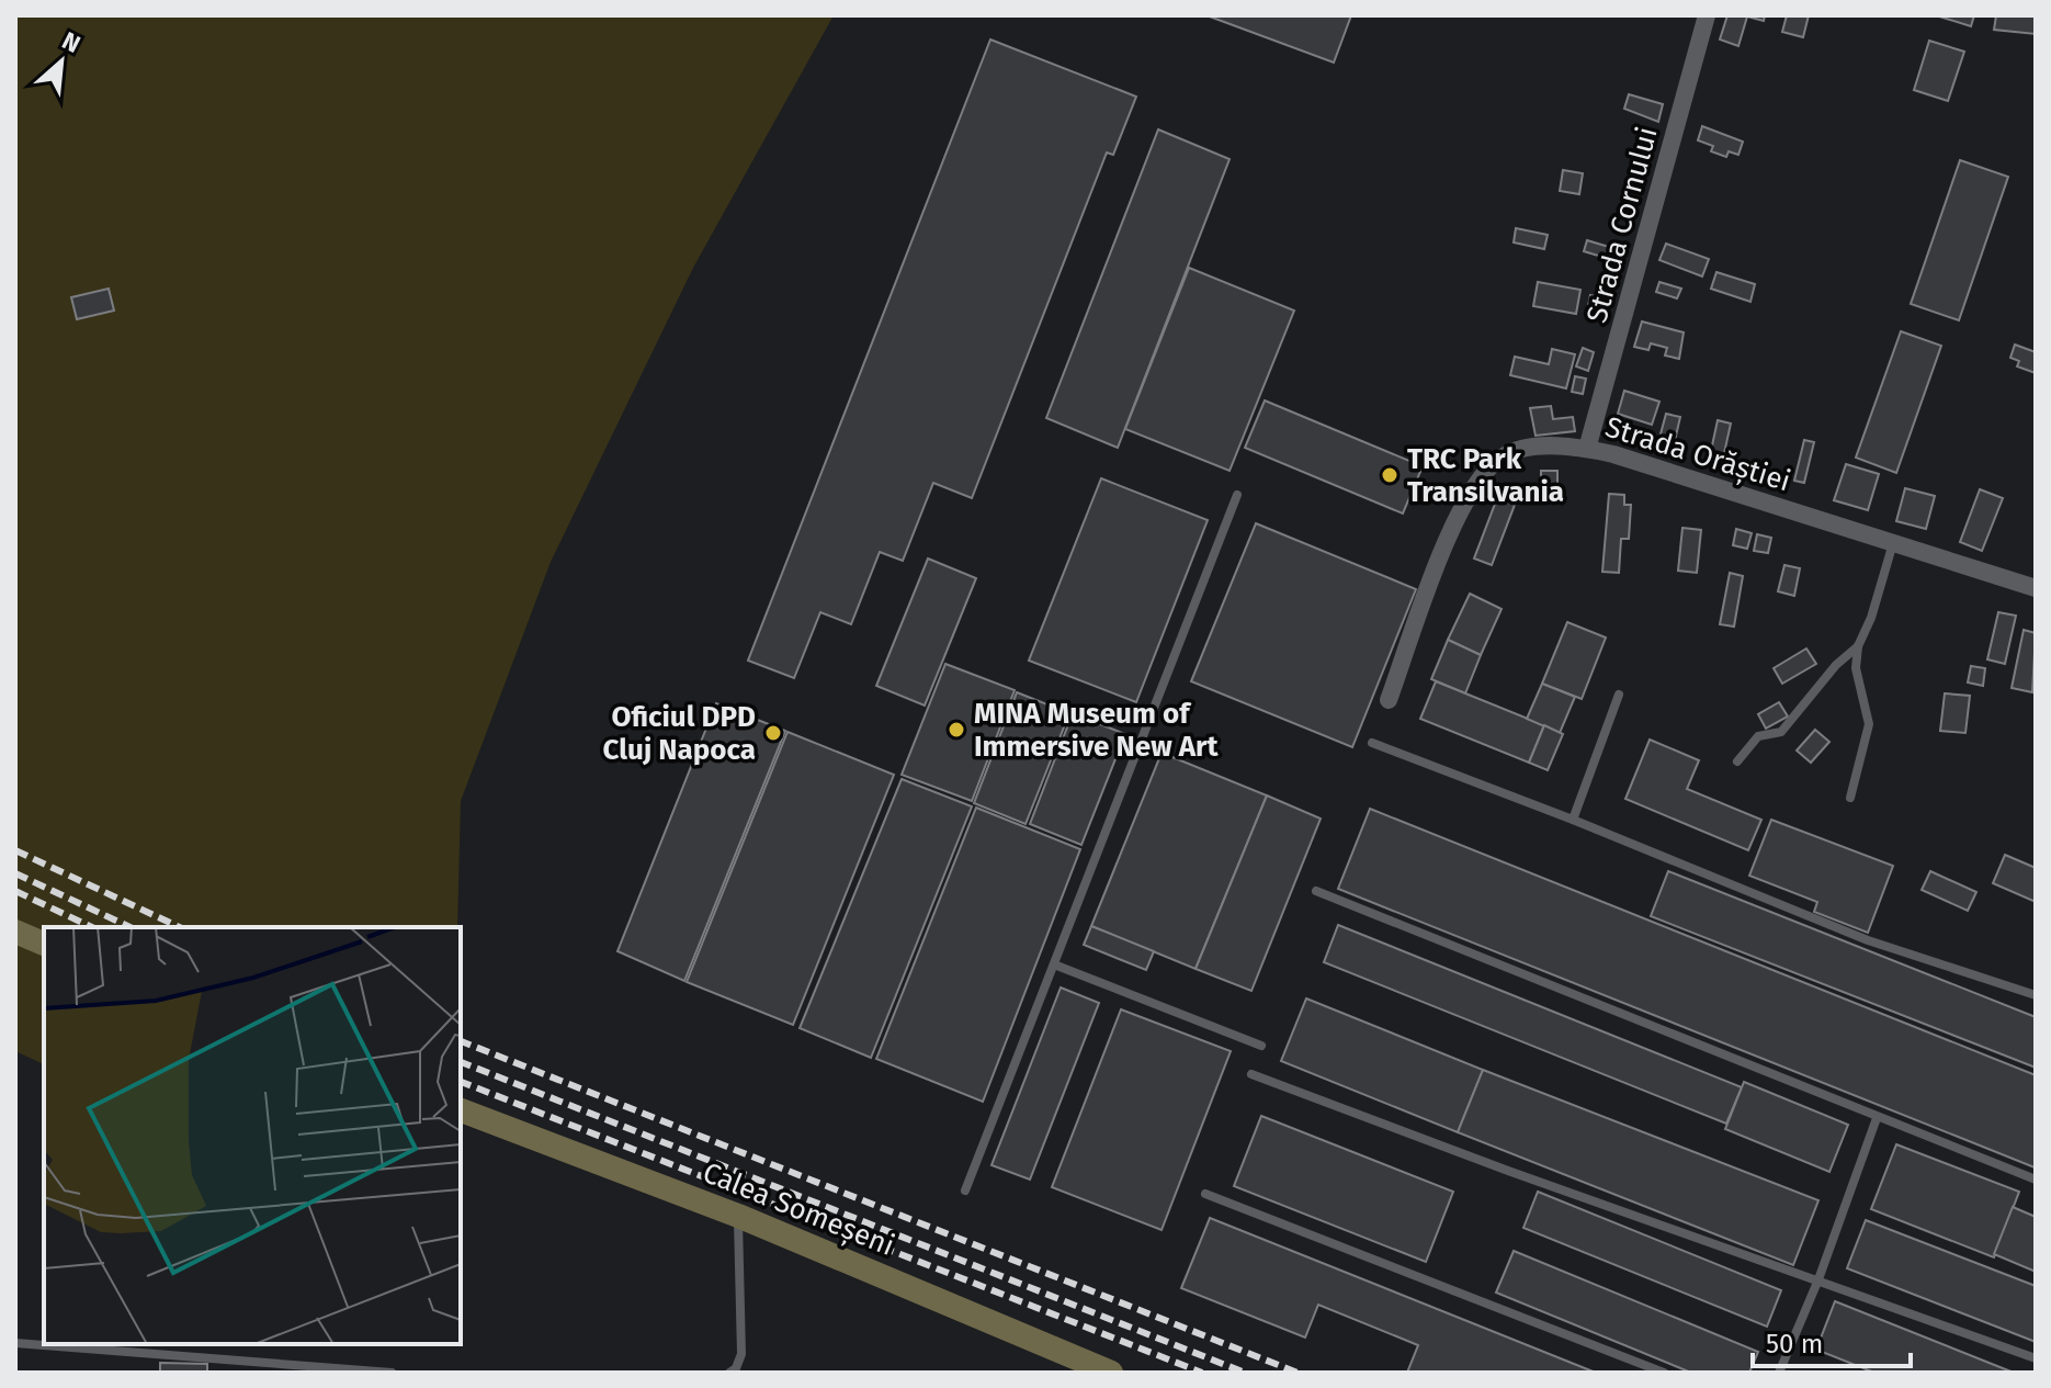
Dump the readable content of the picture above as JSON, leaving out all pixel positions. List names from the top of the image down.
{
  "streets": {
    "main road": ["Calea Someșeni"],
    "street": ["Strada Cornului", "Strada Orăștiei"]
  },
  "crossings": [
    ["Strada Cornului", "Strada Orăștiei"]
  ],
  "places": ["TRC Park Transilvania", "MINA Museum of Immersive New Art", "Oficiul DPD Cluj Napoca"],
  "scale_bar": "50 m",
  "north": "top right"
}
